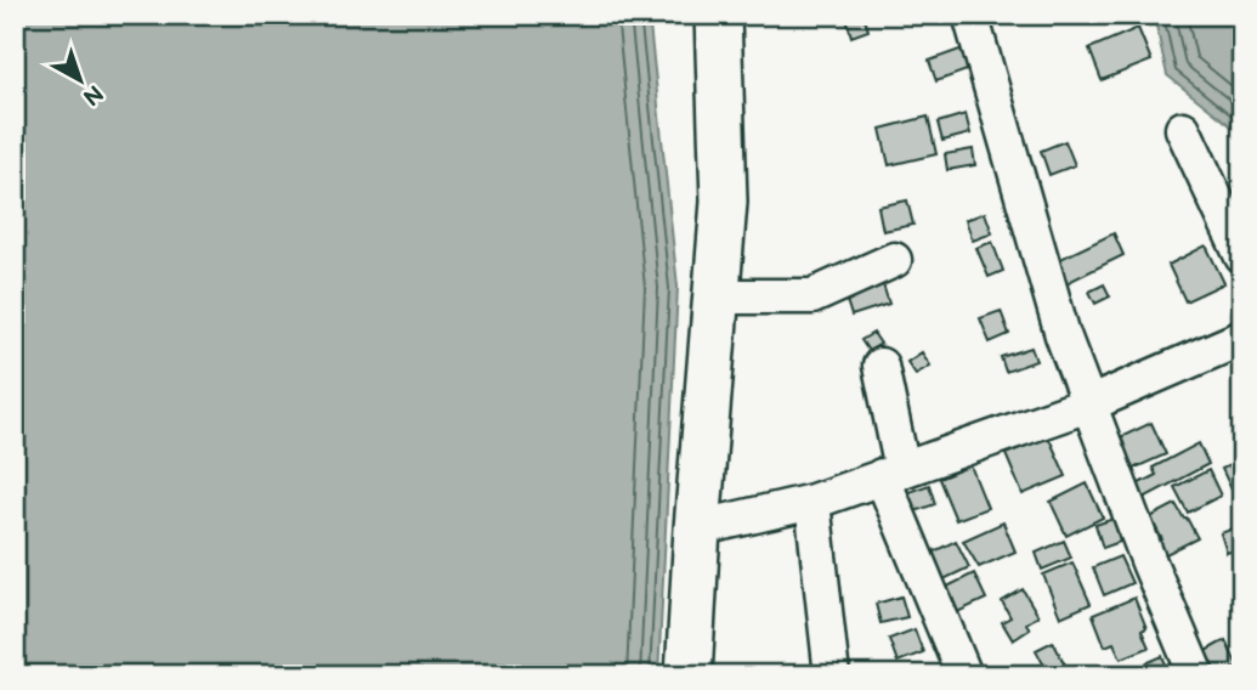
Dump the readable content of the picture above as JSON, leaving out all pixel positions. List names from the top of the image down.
{
  "north": "bottom right"
}
